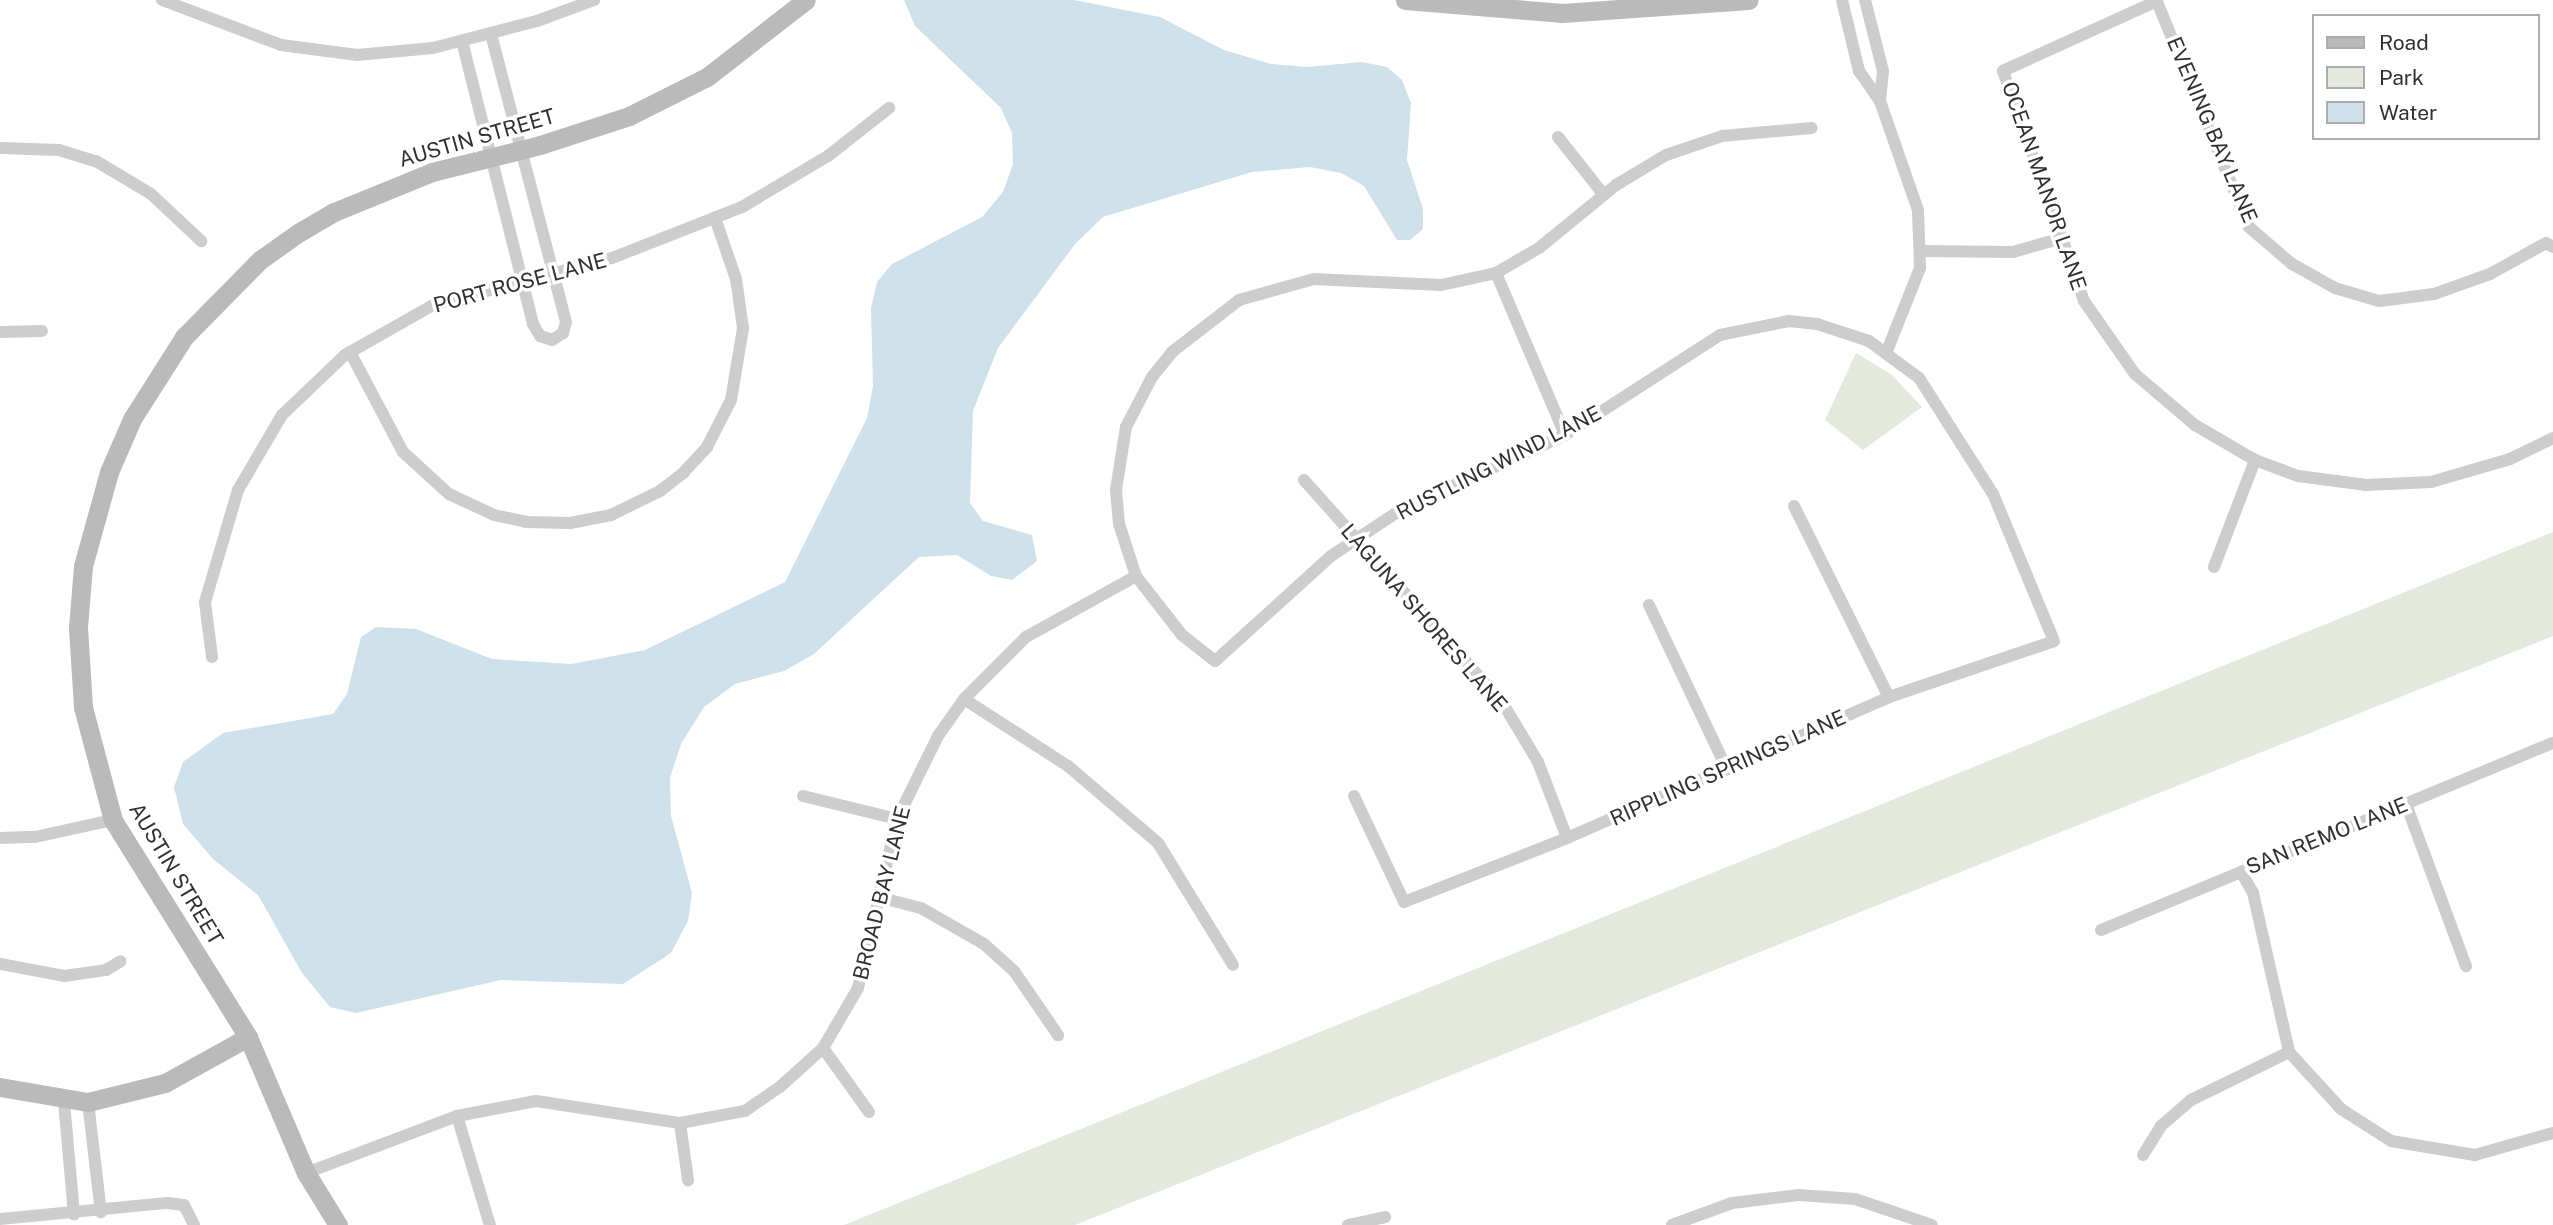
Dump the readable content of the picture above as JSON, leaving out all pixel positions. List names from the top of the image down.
{
  "streets": {
    "street": [
      "EVENING BAY LANE",
      "AUSTIN STREET",
      "OCEAN MANOR LANE",
      "PORT ROSE LANE",
      "RUSTLING WIND LANE",
      "LAGUNA SHORES LANE",
      "RIPPLING SPRINGS LANE",
      "SAN REMO LANE",
      "BROAD BAY LANE"
    ]
  },
  "crossings": [
    ["EVENING BAY LANE", "OCEAN MANOR LANE"],
    ["AUSTIN STREET", "BROAD BAY LANE"],
    ["RUSTLING WIND LANE", "LAGUNA SHORES LANE"],
    ["RUSTLING WIND LANE", "RIPPLING SPRINGS LANE"],
    ["RUSTLING WIND LANE", "BROAD BAY LANE"],
    ["LAGUNA SHORES LANE", "RIPPLING SPRINGS LANE"]
  ],
  "legend": ["Road", "Park", "Water"]
}
